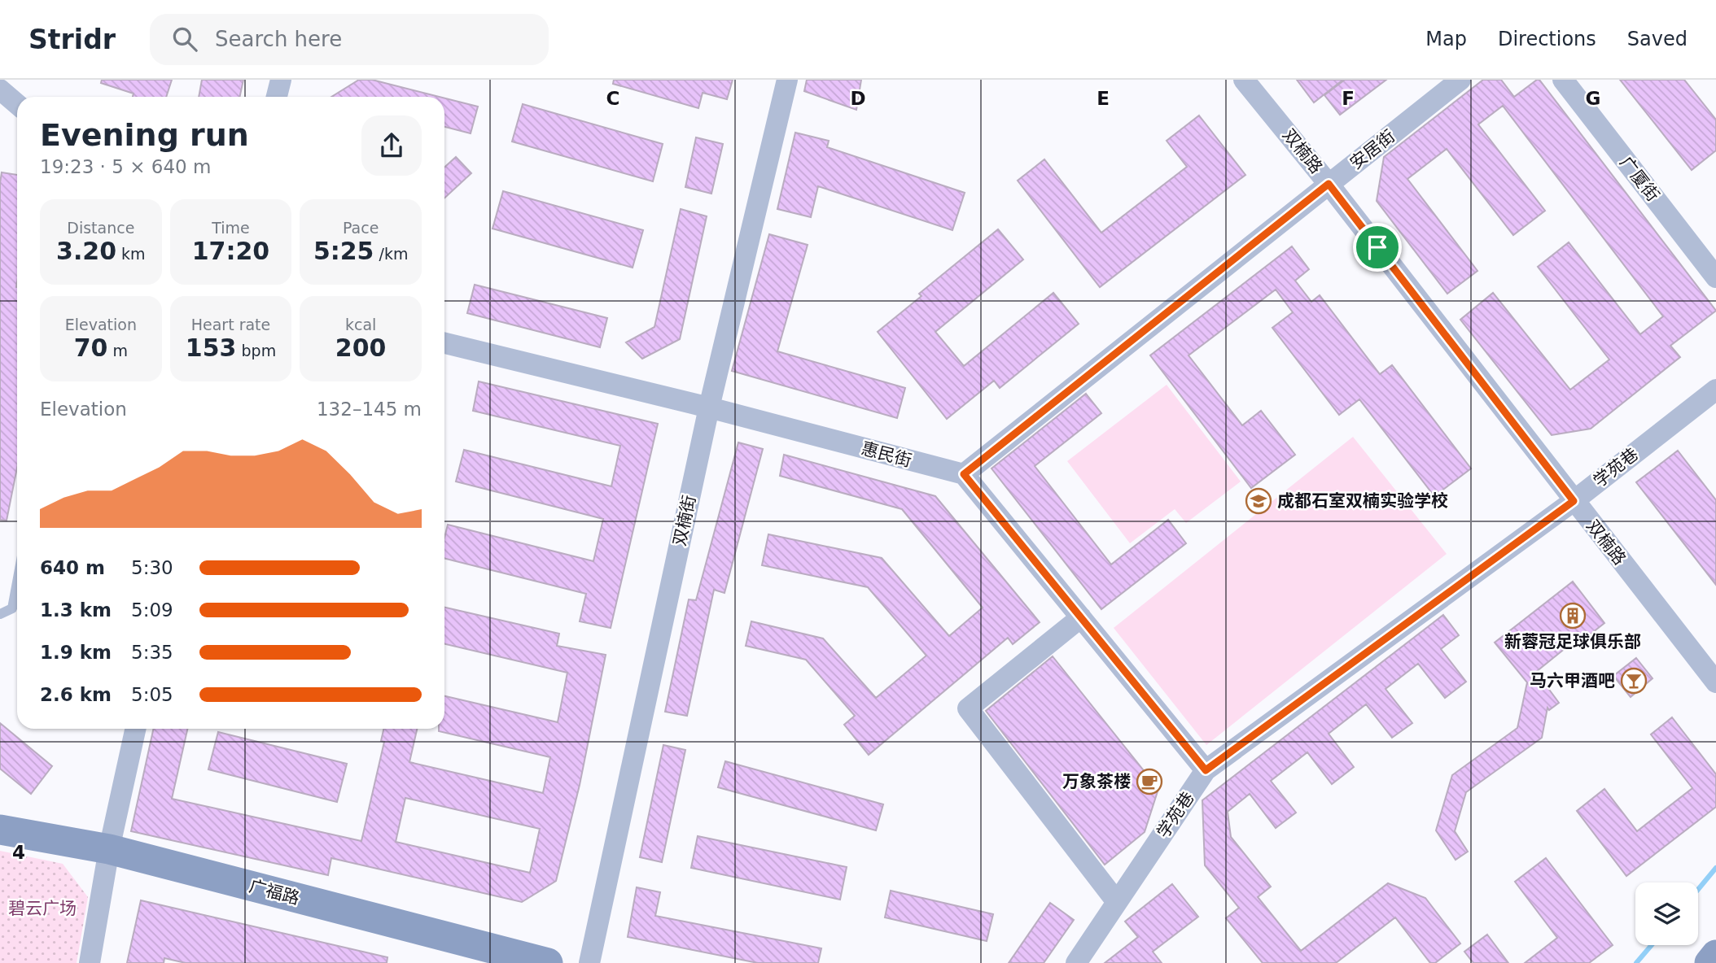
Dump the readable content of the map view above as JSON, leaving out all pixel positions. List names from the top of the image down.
{
  "streets": {
    "street": [
      "安居街",
      "双楠路",
      "广厦街",
      "惠民街",
      "学苑巷",
      "双楠街",
      "广福路"
    ]
  },
  "crossings": [
    ["安居街", "双楠路"],
    ["安居街", "惠民街"],
    ["双楠路", "学苑巷"],
    ["惠民街", "双楠街"]
  ],
  "parks": ["碧云广场"],
  "places": {
    "school or university": ["成都石室双楠实验学校"],
    "building": ["新蓉冠足球俱乐部"],
    "bar": ["马六甲酒吧"],
    "cafe": ["万象茶楼"]
  },
  "page": {
    "header": "Stridr",
    "search": "Search here",
    "nav": ["Map", "Directions", "Saved"],
    "heading": ["Evening run", "19:23 · 5 × 640 m"],
    "stats": [
      ["Distance", "3.20 km"],
      ["Time", "17:20"],
      ["Pace", "5:25 /km"],
      ["Elevation", "70 m"],
      ["Heart rate", "153 bpm"],
      ["kcal", "200"]
    ],
    "chart": ["Elevation", "132–145 m"],
    "list": [
      {
        "name": "640 m",
        "note": "5:30"
      },
      {
        "name": "1.3 km",
        "note": "5:09"
      },
      {
        "name": "1.9 km",
        "note": "5:35"
      },
      {
        "name": "2.6 km",
        "note": "5:05"
      }
    ]
  },
  "grid": {
    "columns": [
      "C",
      "D",
      "E",
      "F",
      "G"
    ],
    "rows": ["4"]
  }
}
